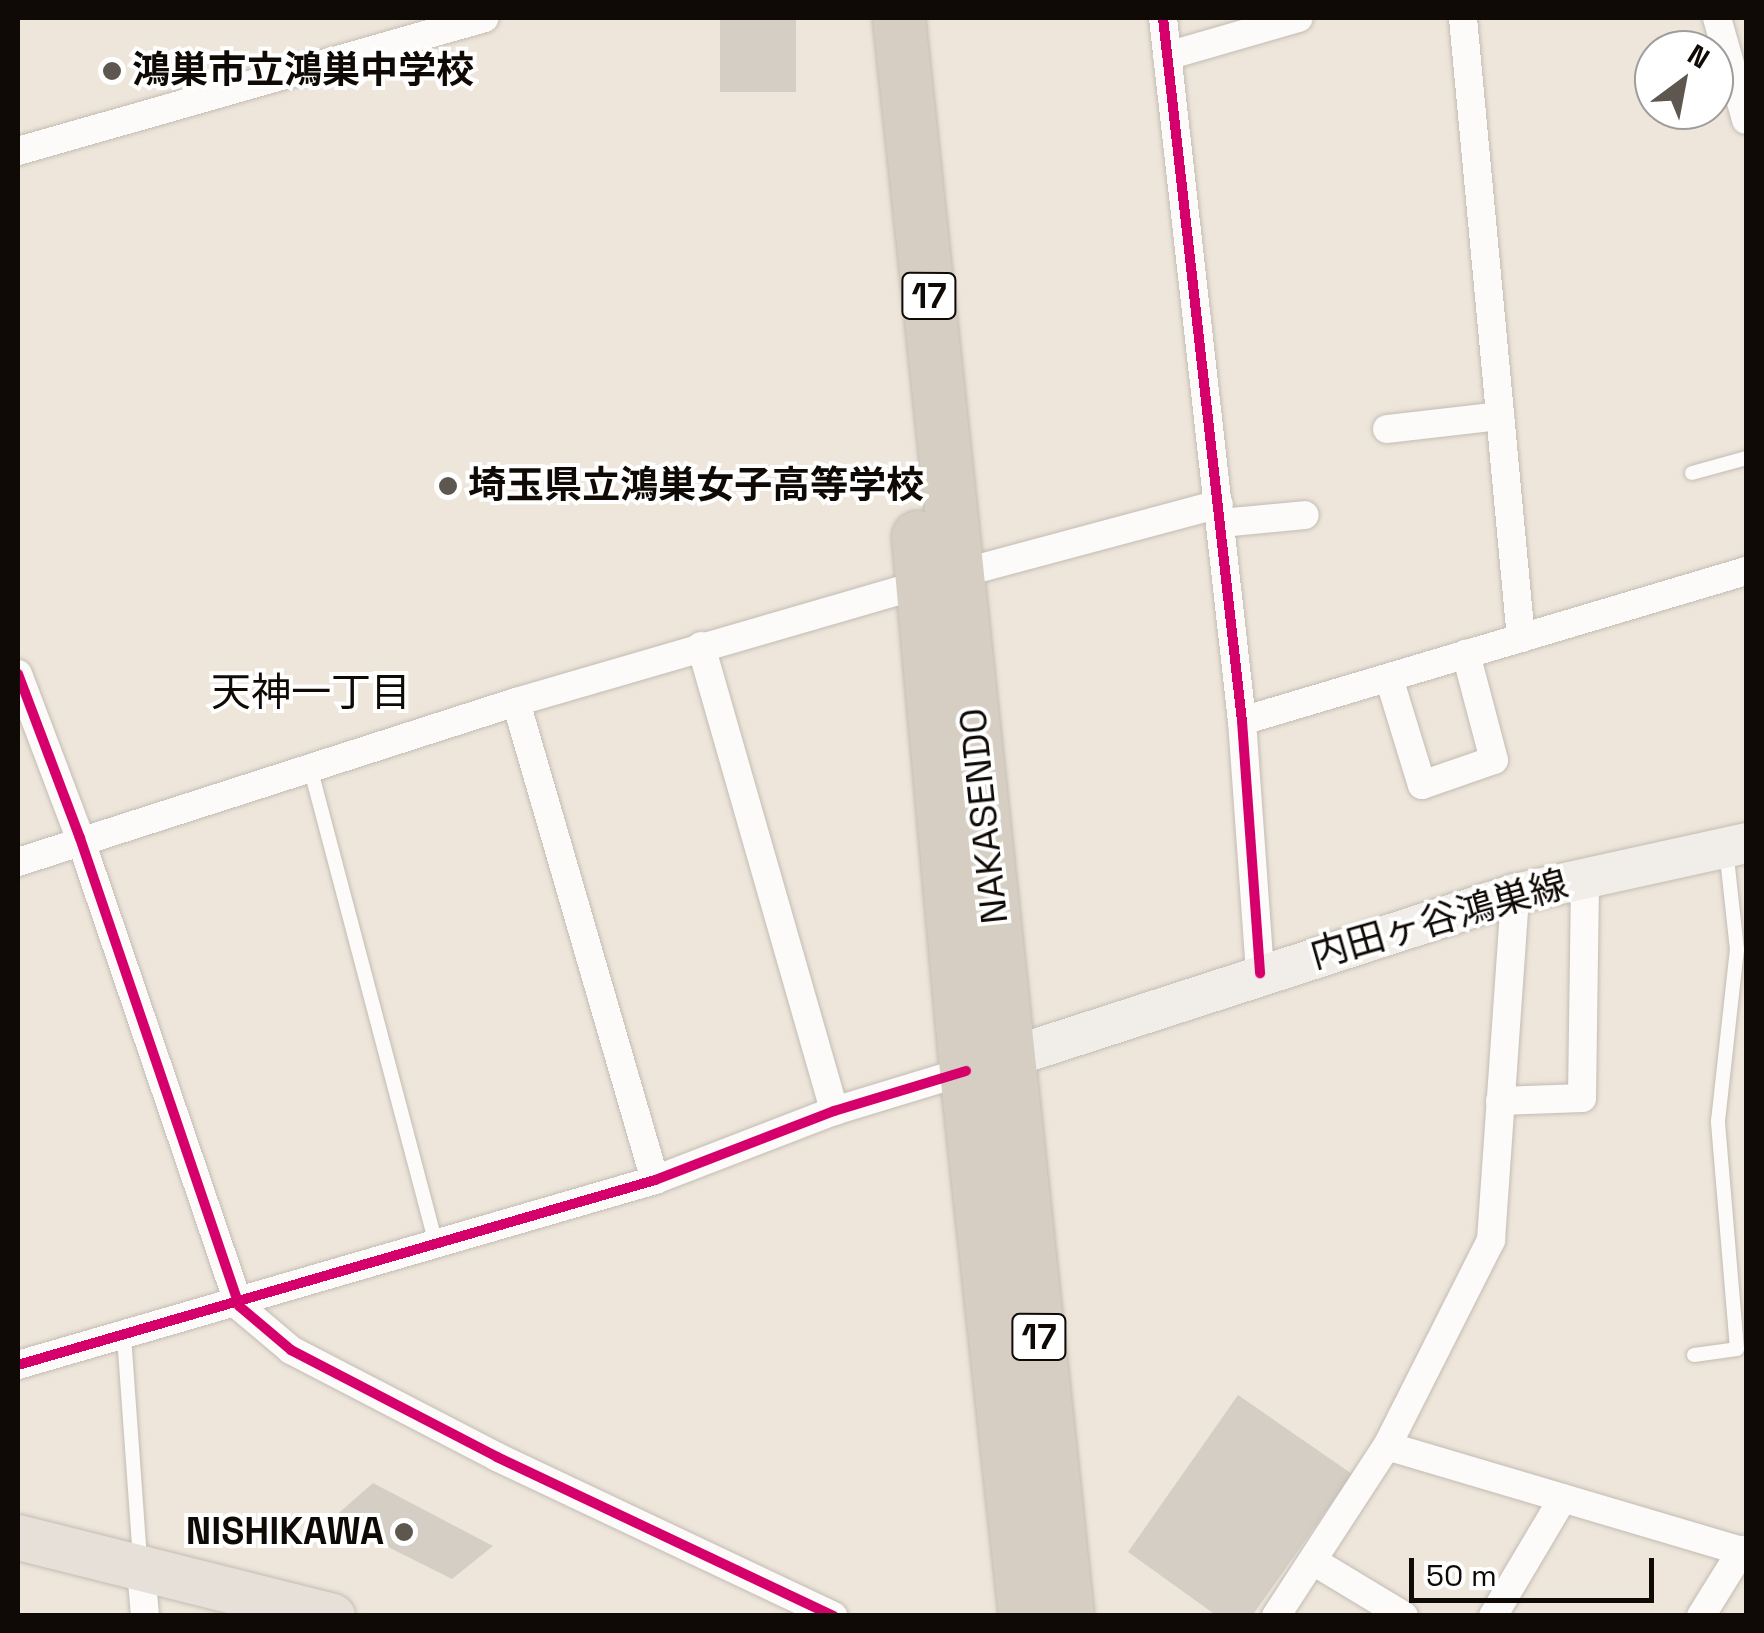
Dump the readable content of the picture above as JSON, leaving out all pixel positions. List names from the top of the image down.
{
  "streets": {
    "highway": ["17", "NAKASENDO"],
    "main road": ["内田ヶ谷鴻巣線"]
  },
  "crossings": [
    ["NAKASENDO", "内田ヶ谷鴻巣線"]
  ],
  "districts": ["天神一丁目"],
  "places": ["鴻巣市立鴻巣中学校", "埼玉県立鴻巣女子高等学校", "NISHIKAWA"],
  "scale_bar": "50 m",
  "north": "top right"
}
